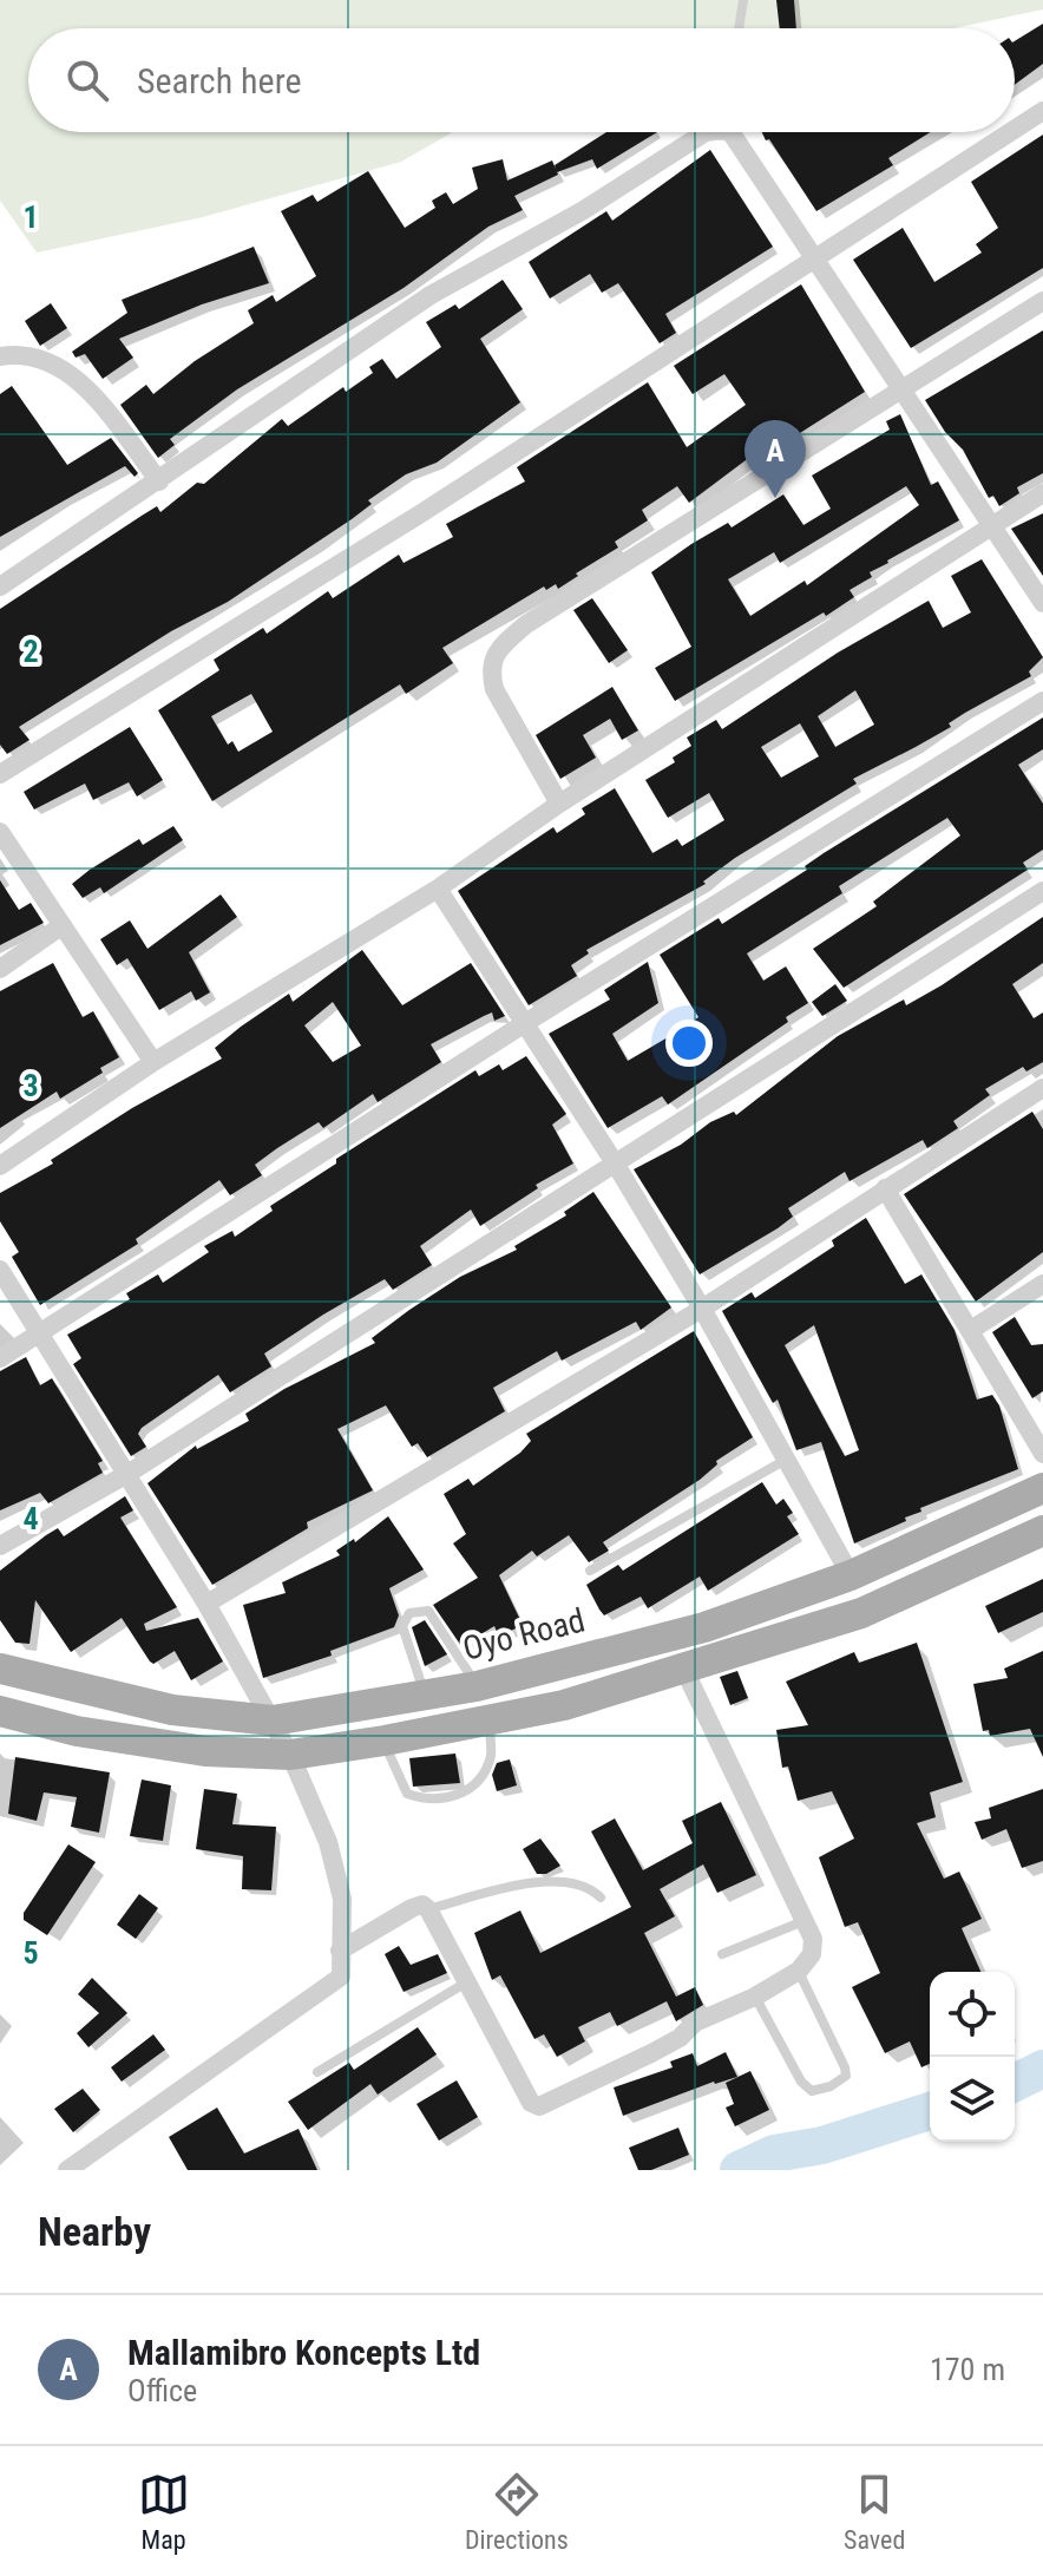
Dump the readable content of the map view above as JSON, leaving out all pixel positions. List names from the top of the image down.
{
  "streets": {
    "main road": ["Oyo Road"]
  },
  "page": {
    "search": "Search here",
    "pins": "A",
    "heading": "Nearby",
    "list": [
      {
        "mark": "A",
        "name": "Mallamibro Koncepts Ltd",
        "note": "Office",
        "value": "170 m"
      }
    ],
    "nav": ["Map", "Directions", "Saved"]
  },
  "grid": {
    "rows": [
      "1",
      "2",
      "3",
      "4",
      "5"
    ]
  }
}
